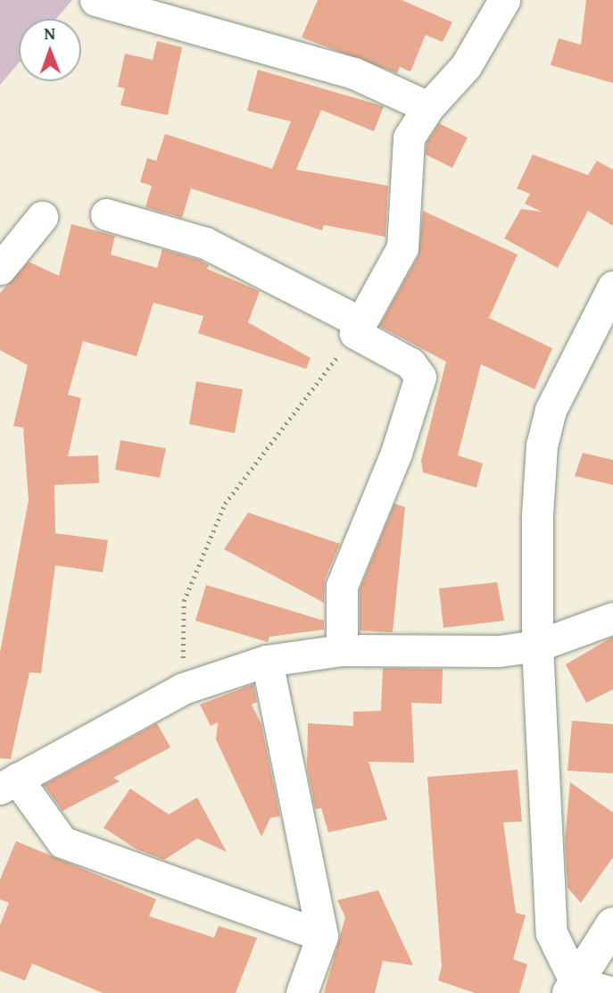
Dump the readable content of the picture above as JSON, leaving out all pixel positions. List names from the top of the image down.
{
  "north": "top"
}
